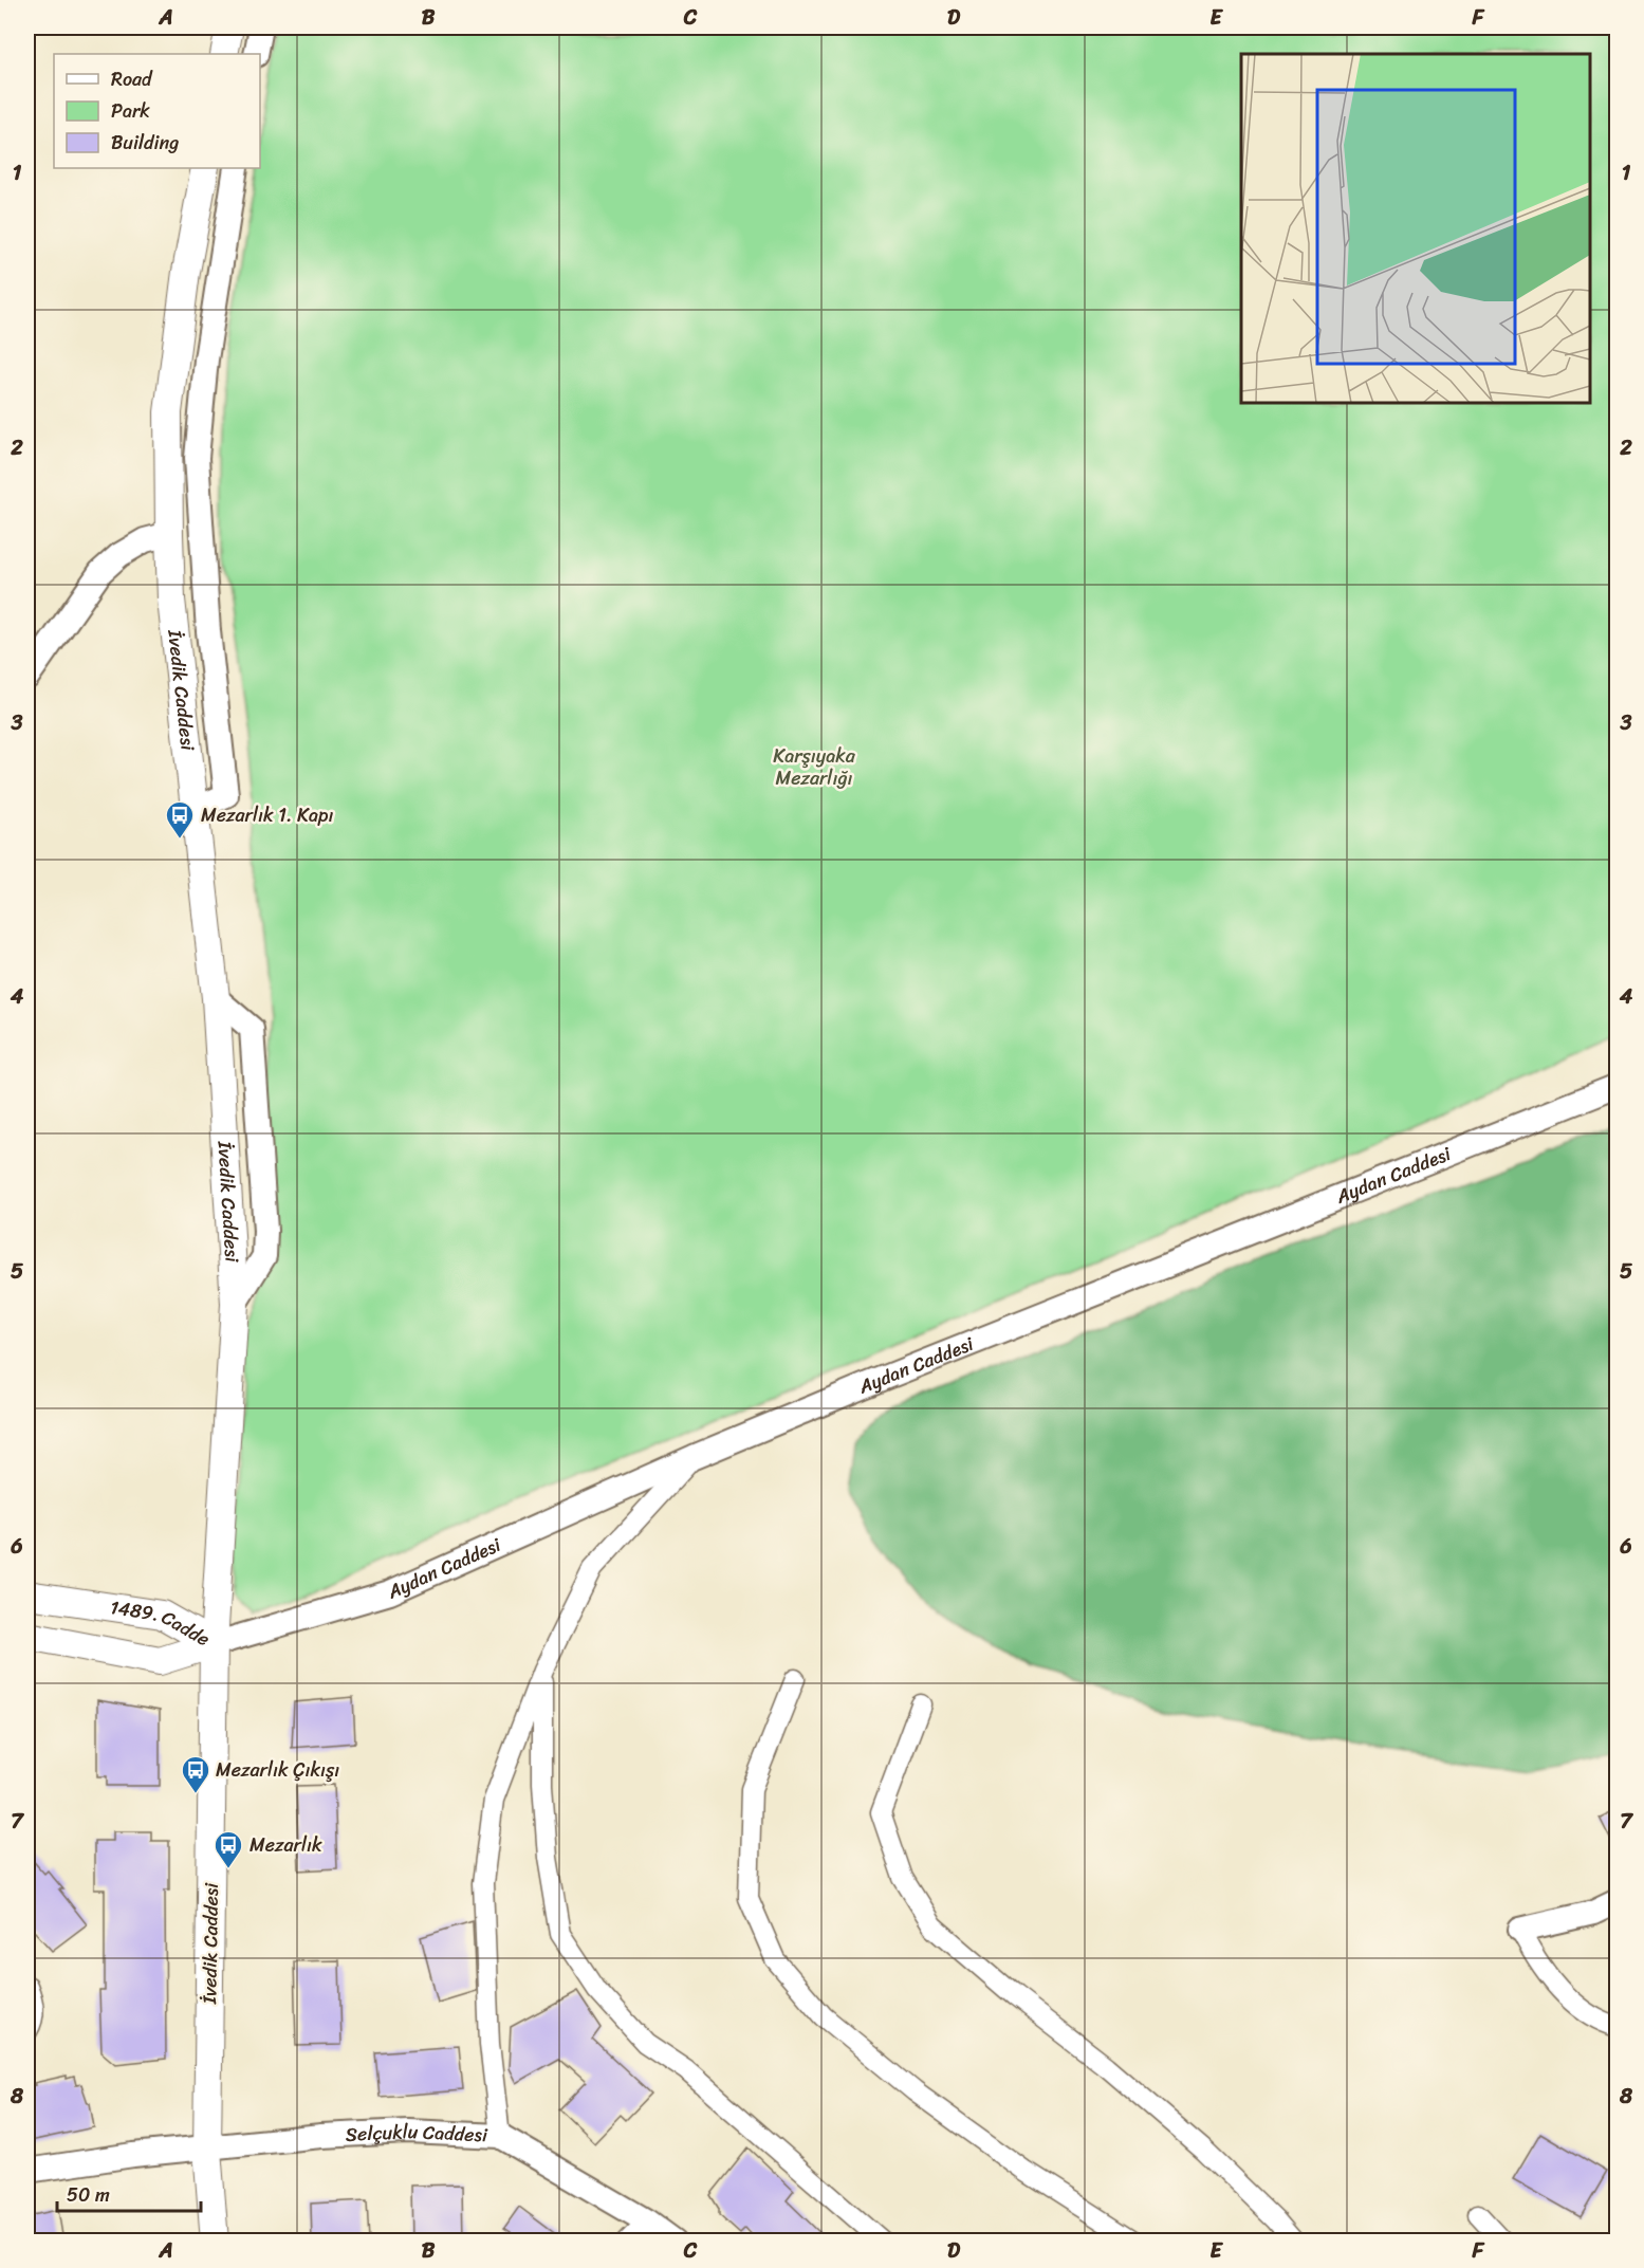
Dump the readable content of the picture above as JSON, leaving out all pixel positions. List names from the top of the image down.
{
  "streets": {
    "main road": ["İvedik Caddesi", "1489. Cadde"],
    "street": ["Aydan Caddesi", "Selçuklu Caddesi"]
  },
  "crossings": [
    ["İvedik Caddesi", "Aydan Caddesi"],
    ["İvedik Caddesi", "1489. Cadde"],
    ["İvedik Caddesi", "Selçuklu Caddesi"],
    ["Aydan Caddesi", "1489. Cadde"]
  ],
  "parks": ["Karşıyaka Mezarlığı"],
  "places": {
    "bus stop": ["Mezarlık 1. Kapı", "Mezarlık Çıkışı", "Mezarlık"]
  },
  "legend": ["Road", "Park", "Building"],
  "scale_bar": "50 m",
  "grid": {
    "columns": [
      "A",
      "B",
      "C",
      "D",
      "E",
      "F"
    ],
    "rows": [
      "1",
      "2",
      "3",
      "4",
      "5",
      "6",
      "7",
      "8"
    ]
  }
}
